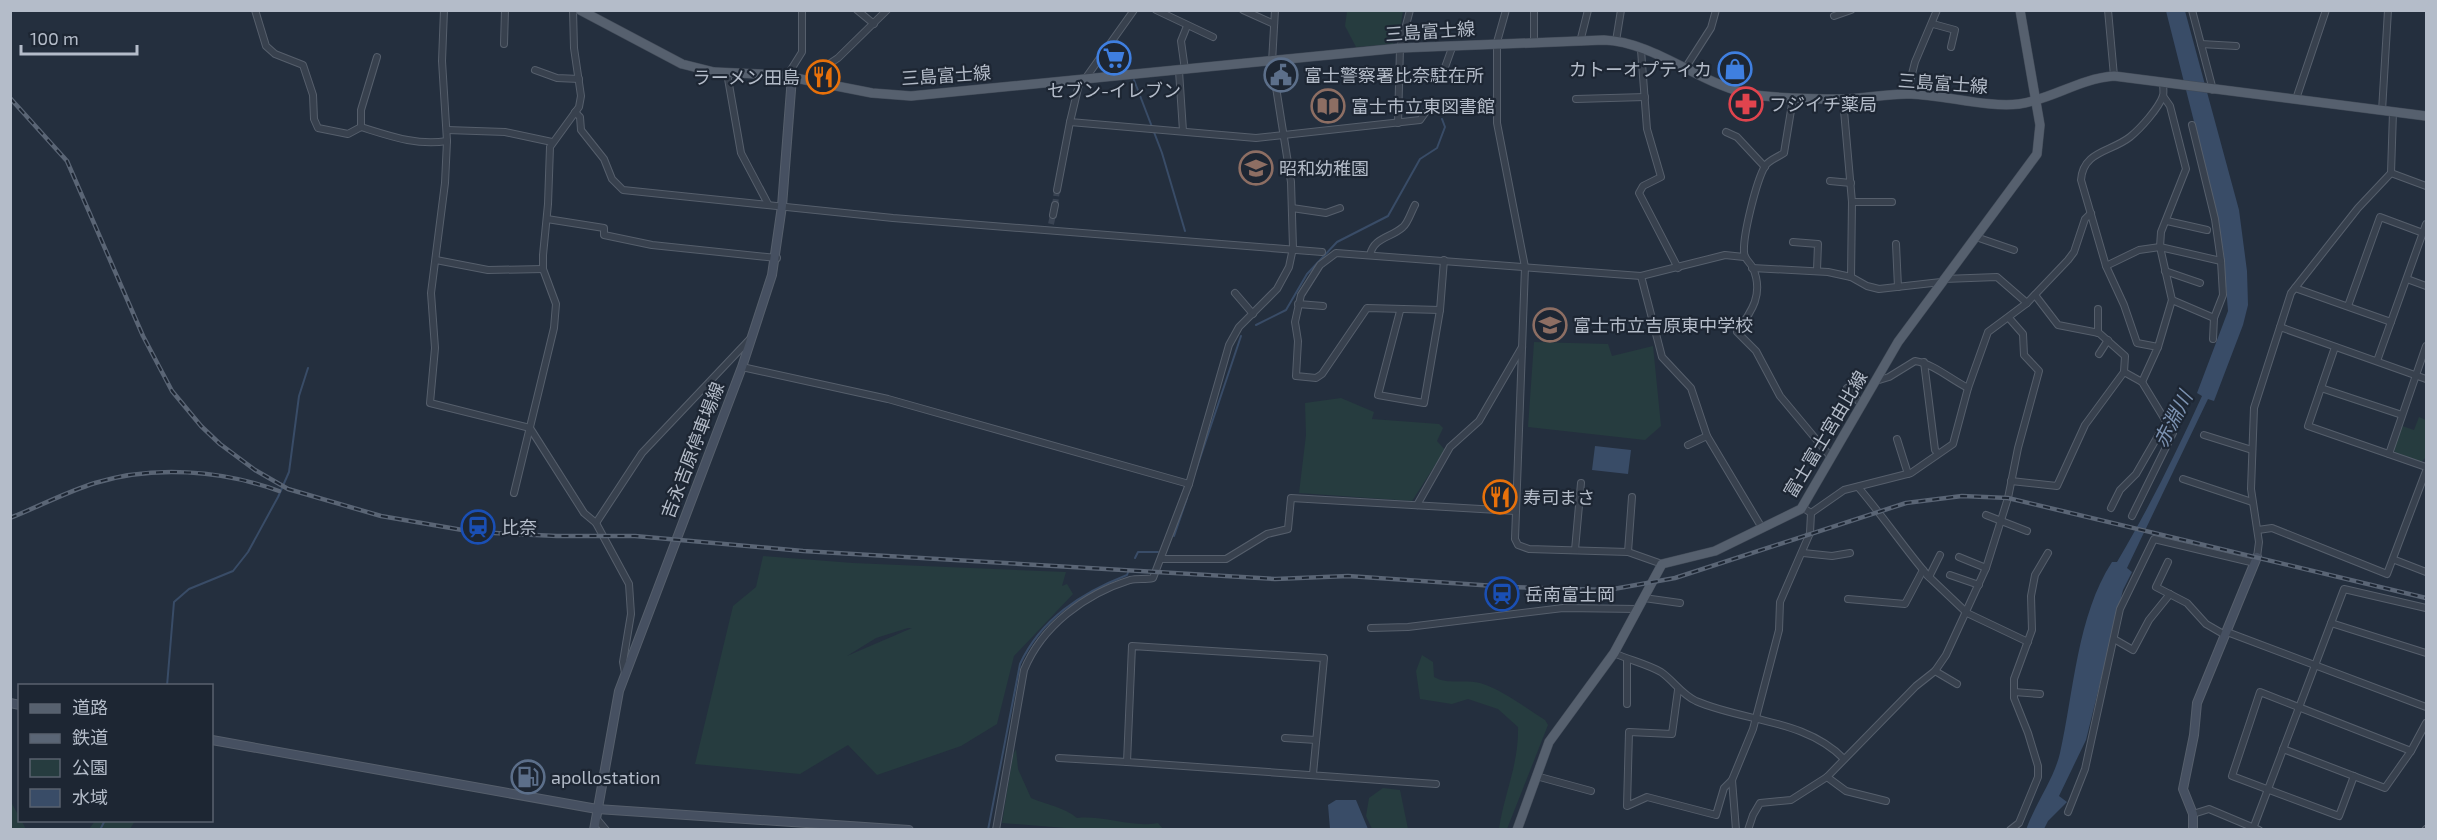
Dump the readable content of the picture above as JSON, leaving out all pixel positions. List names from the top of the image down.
{
  "streets": {
    "main road": ["三島富士線", "富士富士宮由比線"],
    "street": ["吉永吉原停車場線"]
  },
  "crossings": [
    ["三島富士線", "富士富士宮由比線"],
    ["三島富士線", "吉永吉原停車場線"]
  ],
  "water": ["赤淵川"],
  "places": {
    "supermarket": ["セブン-イレブン"],
    "shop": ["カトーオプティカ"],
    "public building": ["富士警察署比奈駐在所"],
    "restaurant": ["ラーメン田島", "寿司まさ"],
    "pharmacy": ["フジイチ薬局"],
    "library": ["富士市立東図書館"],
    "school or university": ["昭和幼稚園", "富士市立吉原東中学校"],
    "station": ["比奈", "岳南富士岡"],
    "fuel station": ["apollostation"]
  },
  "legend": [
    "道路",
    "鉄道",
    "公園",
    "水域"
  ],
  "scale_bar": "100 m"
}
